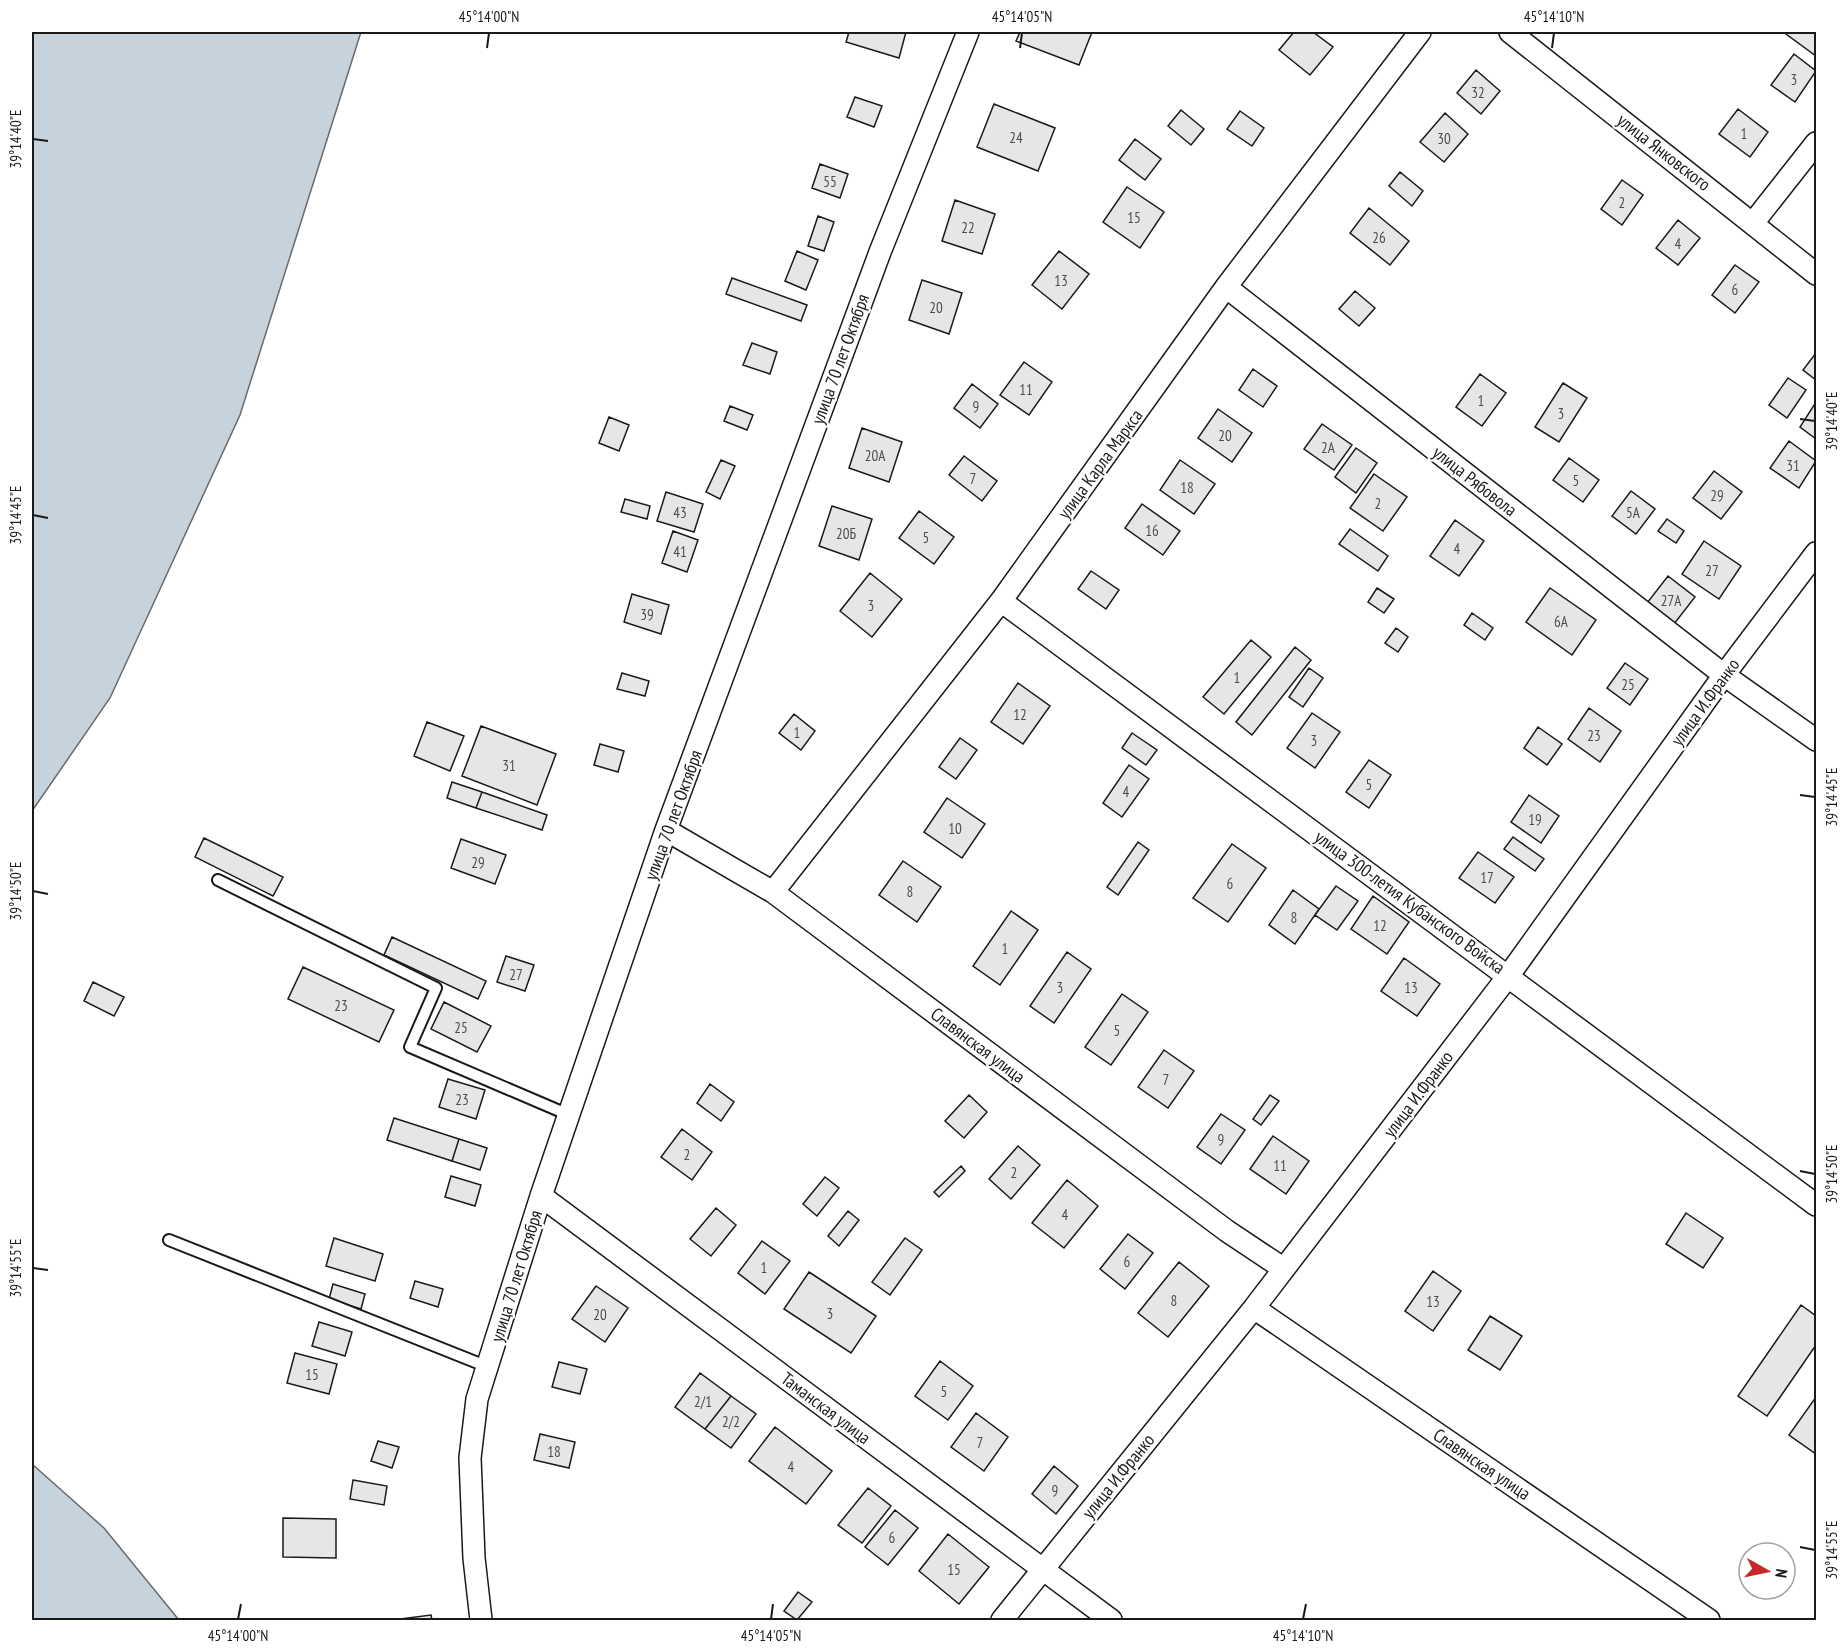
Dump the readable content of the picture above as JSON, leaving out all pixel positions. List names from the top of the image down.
{
  "streets": {
    "street": [
      "улица Янковского",
      "улица 70 лет Октября",
      "улица Карла Маркса",
      "улица Рябовола",
      "улица И.Франко",
      "улица 300-летия Кубанского Войска",
      "Славянская улица",
      "Таманская улица"
    ]
  },
  "crossings": [
    ["улица 70 лет Октября", "Славянская улица"],
    ["улица 70 лет Октября", "Таманская улица"],
    ["улица Карла Маркса", "улица Рябовола"],
    ["улица Карла Маркса", "улица 300-летия Кубанского Войска"],
    ["улица Карла Маркса", "Славянская улица"],
    ["улица Рябовола", "улица И.Франко"],
    ["улица И.Франко", "улица 300-летия Кубанского Войска"],
    ["улица И.Франко", "Славянская улица"],
    ["улица И.Франко", "Таманская улица"]
  ],
  "house_numbers": [
    "3",
    "32",
    "1",
    "24",
    "30",
    "55",
    "2",
    "15",
    "22",
    "26",
    "4",
    "13",
    "6",
    "20",
    "11",
    "1",
    "9",
    "3",
    "20",
    "2А",
    "20А",
    "31",
    "7",
    "5",
    "18",
    "29",
    "2",
    "43",
    "5А",
    "16",
    "20Б",
    "5",
    "4",
    "41",
    "27",
    "27А",
    "3",
    "39",
    "6А",
    "1",
    "25",
    "12",
    "1",
    "23",
    "3",
    "31",
    "5",
    "4",
    "19",
    "10",
    "29",
    "17",
    "6",
    "8",
    "8",
    "12",
    "1",
    "27",
    "3",
    "13",
    "23",
    "25",
    "5",
    "7",
    "23",
    "9",
    "2",
    "11",
    "2",
    "4",
    "6",
    "1",
    "8",
    "13",
    "3",
    "20",
    "15",
    "5",
    "2/1",
    "2/2",
    "7",
    "18",
    "4",
    "9",
    "6",
    "15"
  ],
  "north": "right",
  "coordinates": [
    "45°14'00\"N",
    "45°14'05\"N",
    "45°14'10\"N",
    "39°14'40\"E",
    "39°14'45\"E",
    "39°14'50\"E",
    "39°14'55\"E"
  ]
}
